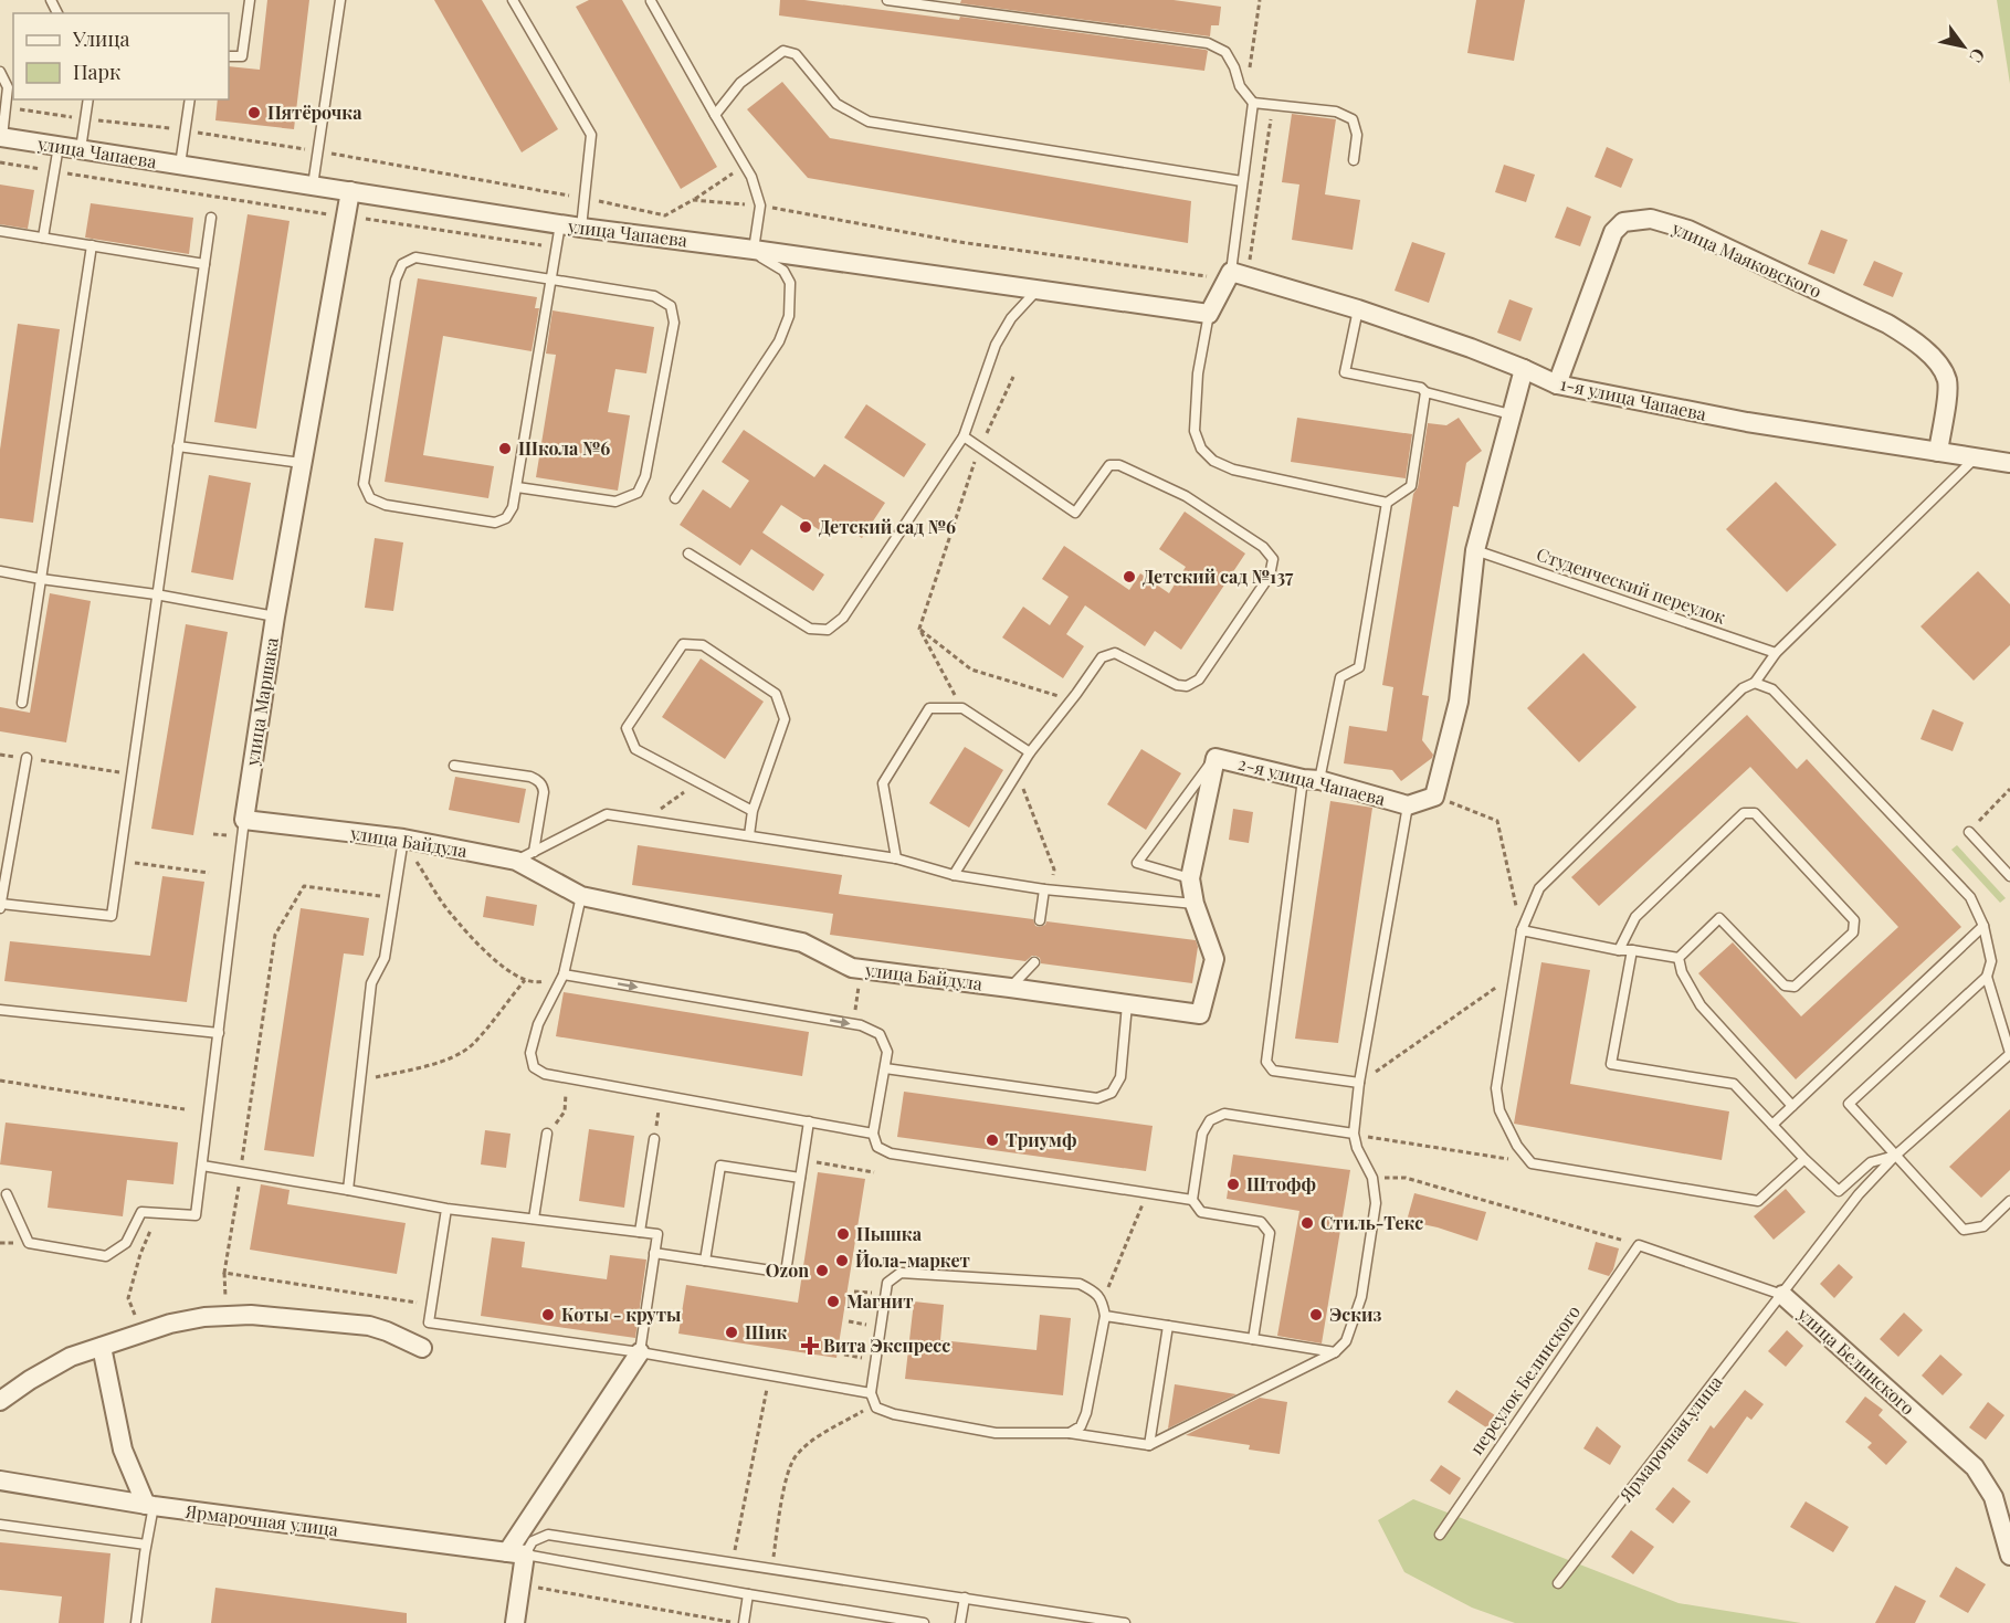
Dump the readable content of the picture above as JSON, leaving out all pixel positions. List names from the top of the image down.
{
  "streets": {
    "street": [
      "улица Чапаева",
      "улица Маяковского",
      "1-я улица Чапаева",
      "улица Маршака",
      "2-я улица Чапаева",
      "улица Байдула",
      "улица Белинского",
      "Ярмарочная улица"
    ],
    "lane": ["Студенческий переулок", "переулок Белинского"]
  },
  "crossings": [
    ["улица Чапаева", "улица Маршака"],
    ["улица Маяковского", "1-я улица Чапаева"],
    ["улица Маршака", "улица Байдула"],
    ["2-я улица Чапаева", "улица Байдула"],
    ["улица Белинского", "переулок Белинского"],
    ["улица Белинского", "Ярмарочная улица"]
  ],
  "places": {
    "other": [
      "Пятёрочка",
      "Школа №6",
      "Детский сад №6",
      "Детский сад №137",
      "Триумф",
      "Штофф",
      "Стиль-Текс",
      "Пышка",
      "Йола-маркет",
      "Ozon",
      "Магнит",
      "Коты - круты",
      "Эскиз",
      "Шик"
    ],
    "health": ["Вита Экспресс"]
  },
  "legend": ["Улица", "Парк"],
  "north": "bottom right"
}
